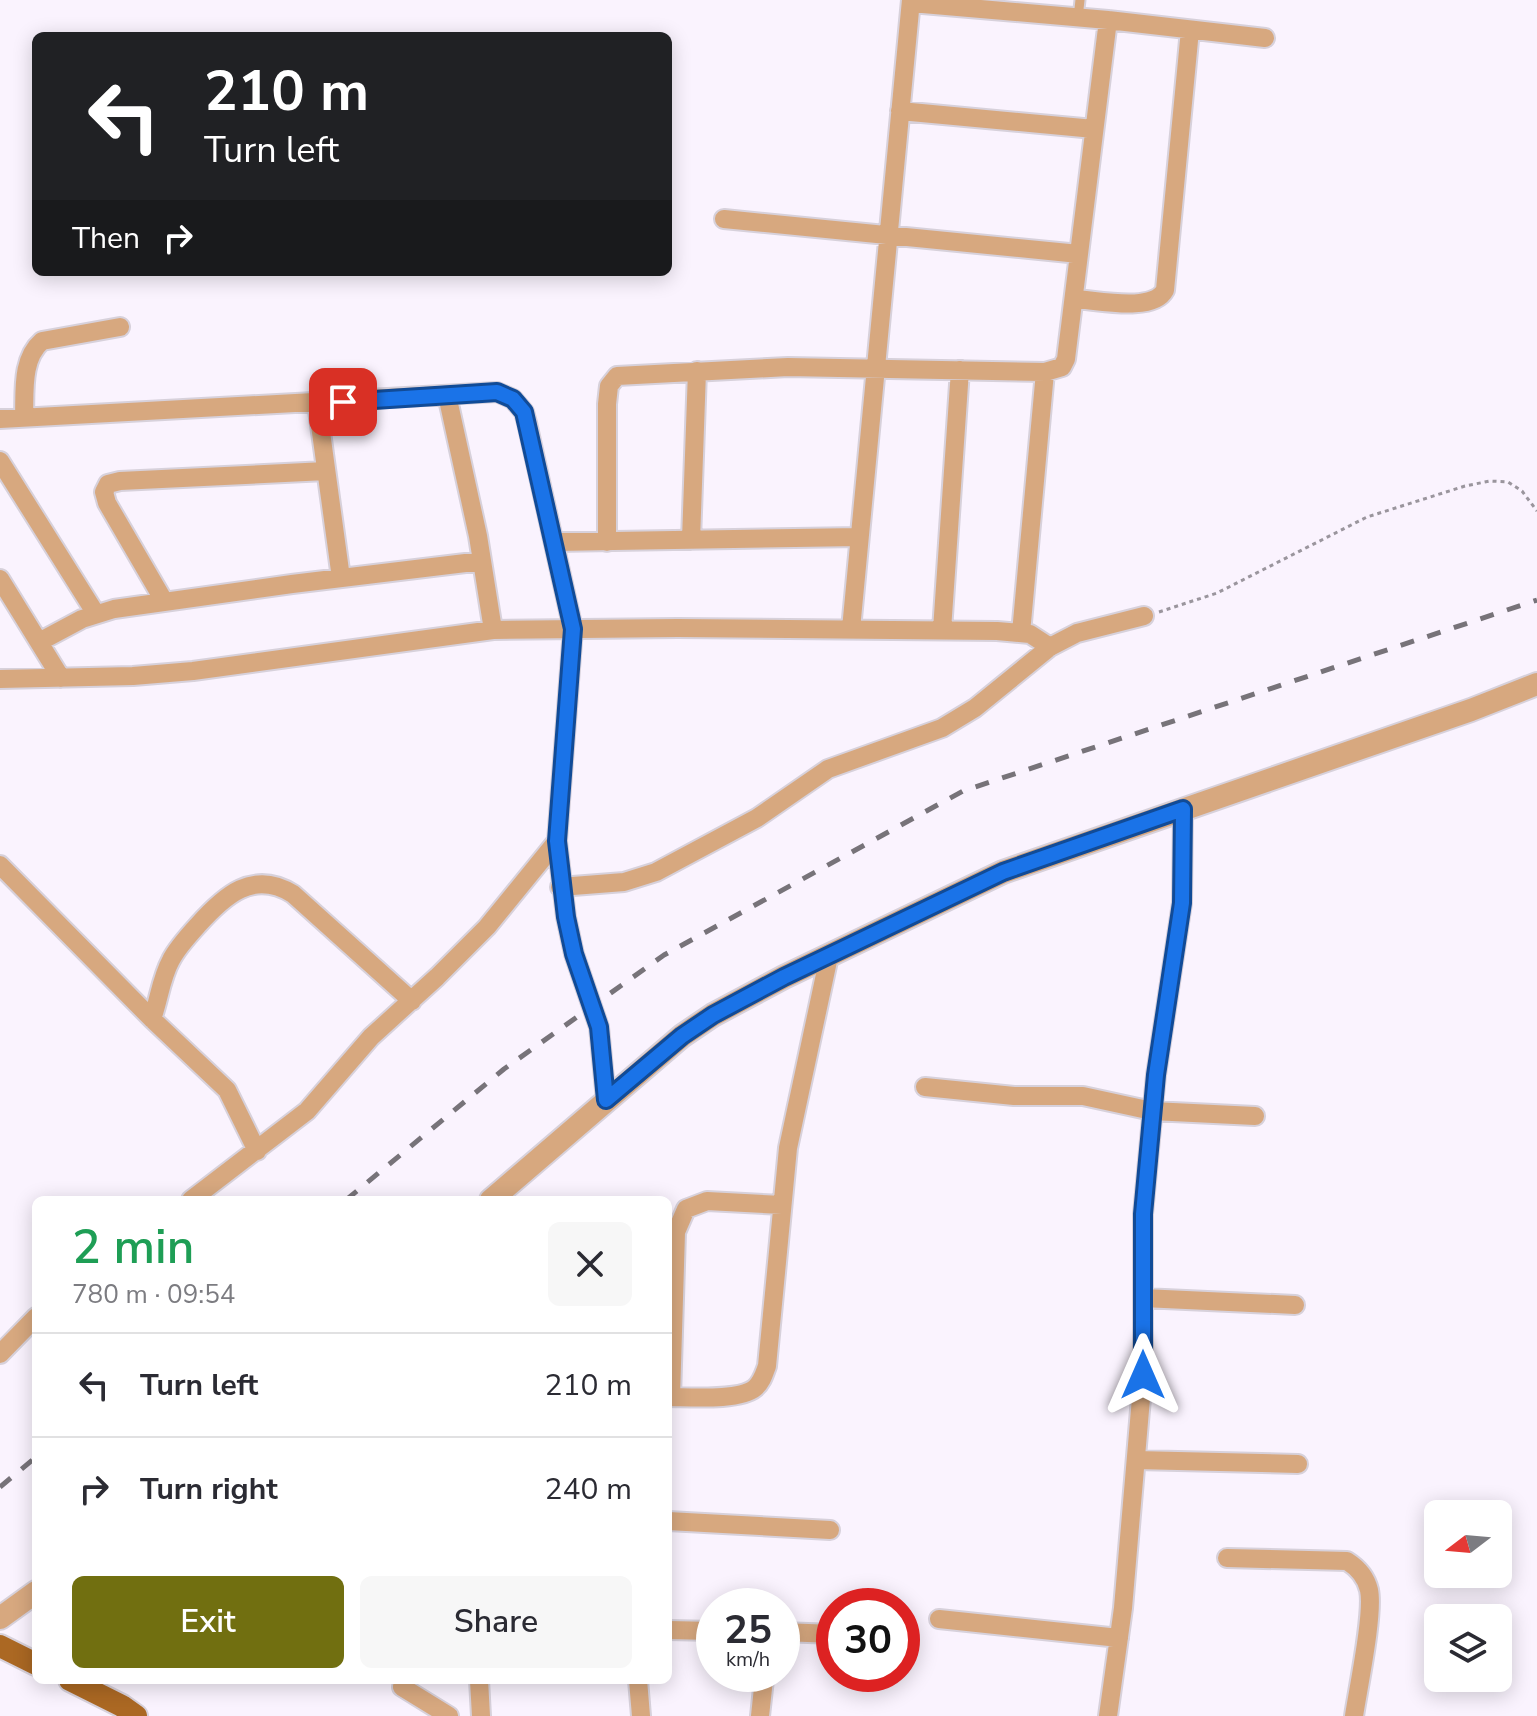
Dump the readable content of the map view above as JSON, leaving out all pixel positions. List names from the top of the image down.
{
  "north": "left",
  "page": {
    "turn": ["210 m", "Turn left"],
    "then": "Then",
    "heading": ["2 min", "780 m · 09:54"],
    "list": [
      {
        "name": "Turn left",
        "value": "210 m"
      },
      {
        "name": "Turn right",
        "value": "240 m"
      }
    ],
    "buttons": ["Exit", "Share"],
    "speed": "25 km/h",
    "limit": "30"
  }
}
